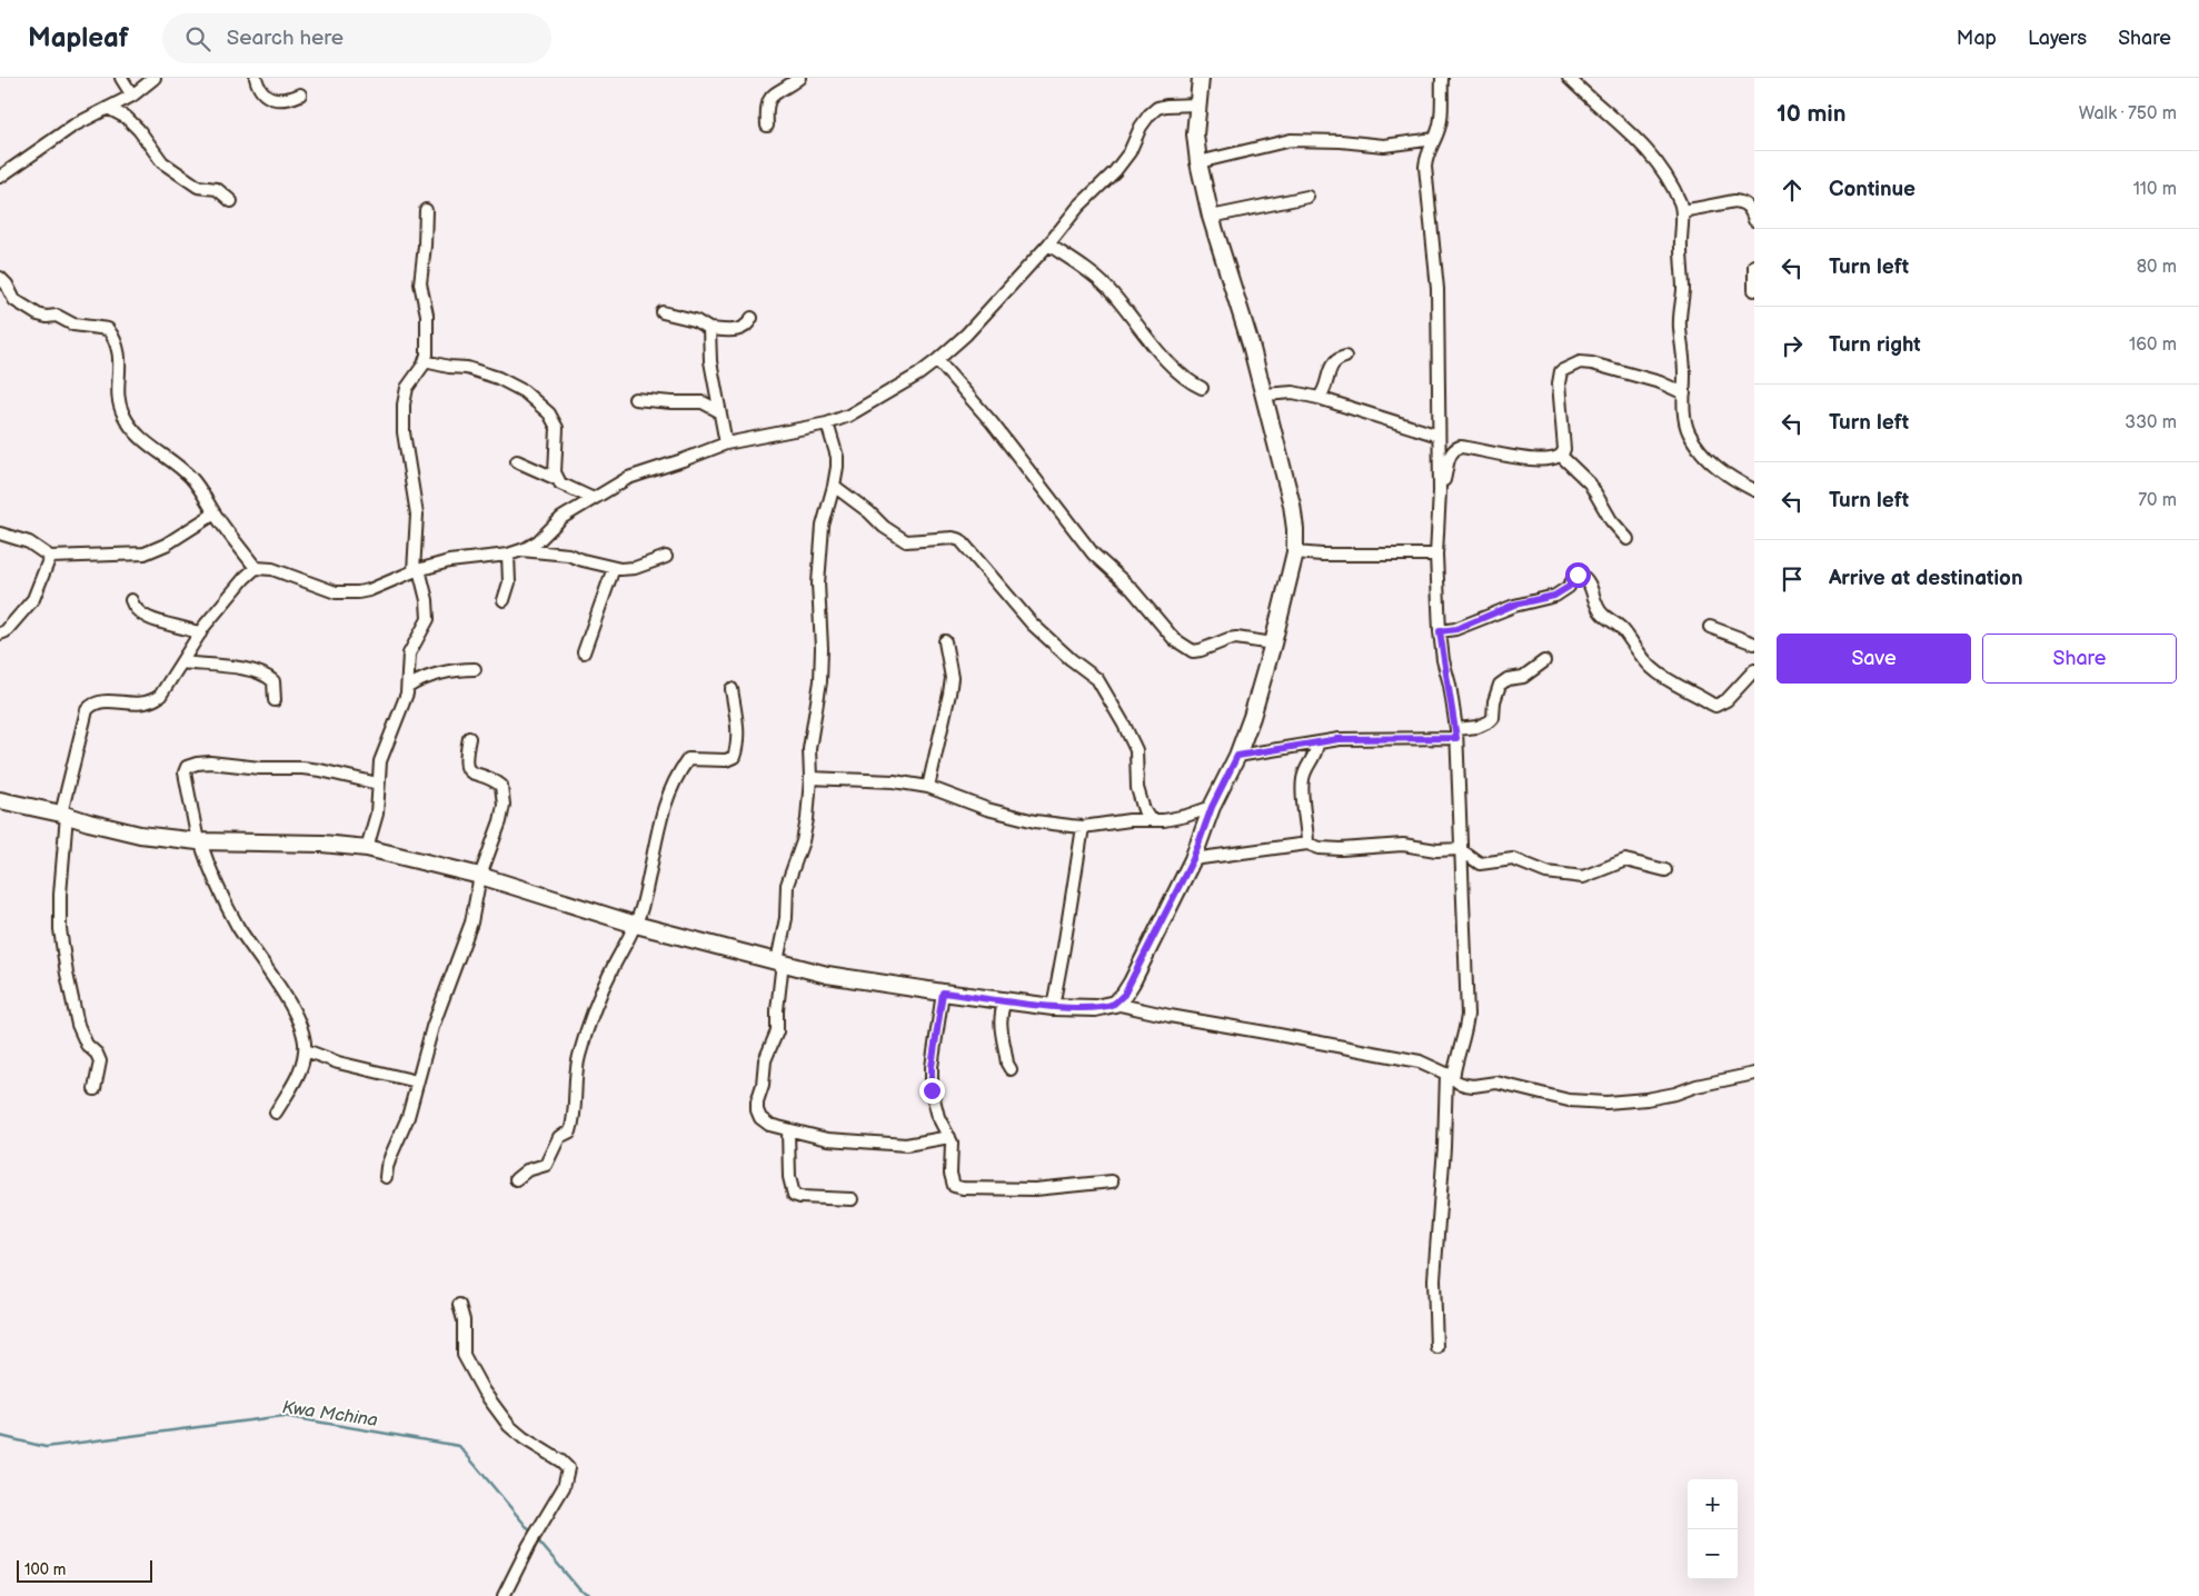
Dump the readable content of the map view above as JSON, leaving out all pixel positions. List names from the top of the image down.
{
  "water": ["Kwa Mchina"],
  "scale_bar": "100 m",
  "page": {
    "header": "Mapleaf",
    "search": "Search here",
    "nav": ["Map", "Layers", "Share"],
    "heading": ["10 min", "Walk · 750 m"],
    "list": [
      ["Continue", "110 m"],
      ["Turn left", "80 m"],
      ["Turn right", "160 m"],
      ["Turn left", "330 m"],
      ["Turn left", "70 m"],
      "Arrive at destination"
    ],
    "buttons": ["Save", "Share"],
    "map_buttons": ["+", "−"],
    "scale": "100 m"
  }
}
